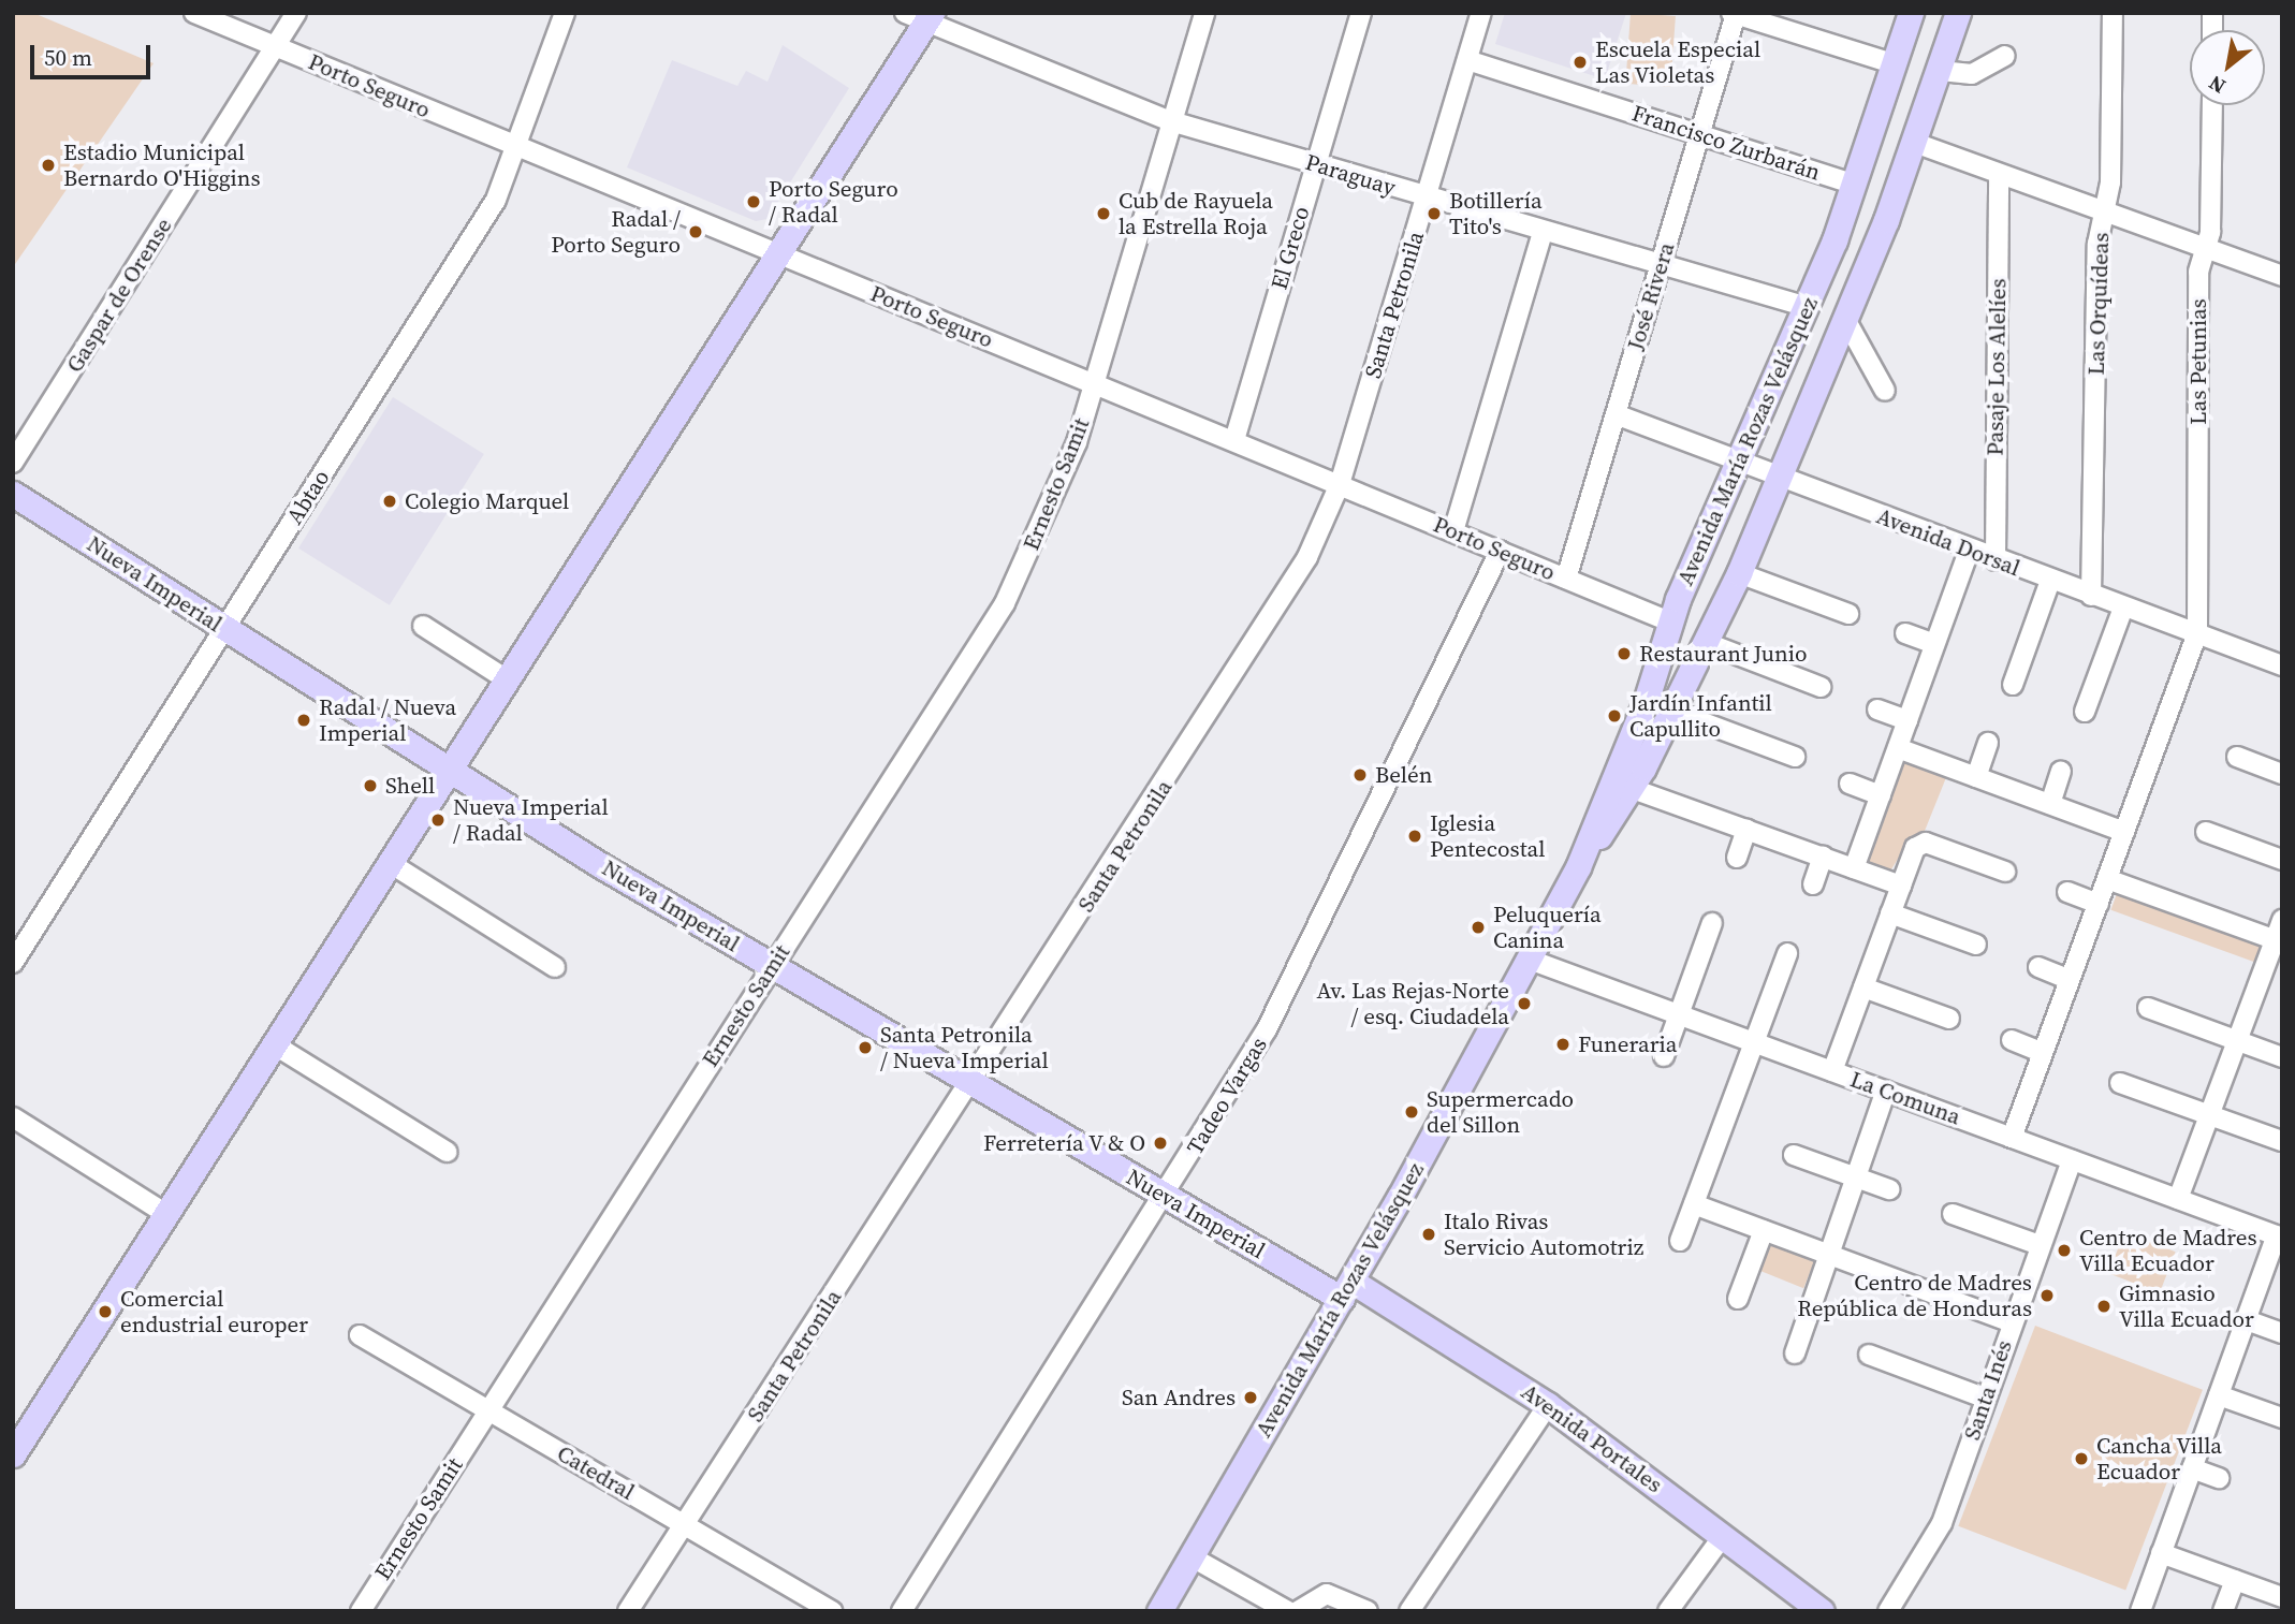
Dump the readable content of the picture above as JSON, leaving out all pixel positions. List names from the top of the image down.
{
  "streets": {
    "main road": ["Avenida María Rozas Velásquez", "Nueva Imperial", "Avenida Portales"],
    "street": [
      "Porto Seguro",
      "Francisco Zurbarán",
      "Paraguay",
      "El Greco",
      "Gaspar de Orense",
      "José Rivera",
      "Las Orquídeas",
      "Santa Petronila",
      "Las Petunias",
      "Pasaje Los Alelíes",
      "Ernesto Samit",
      "Abtao",
      "Avenida Dorsal",
      "Tadeo Vargas",
      "La Comuna",
      "Santa Inés",
      "Catedral"
    ]
  },
  "crossings": [
    ["Porto Seguro", "El Greco"],
    ["Porto Seguro", "Gaspar de Orense"],
    ["Porto Seguro", "José Rivera"],
    ["Porto Seguro", "Santa Petronila"],
    ["Porto Seguro", "Avenida María Rozas Velásquez"],
    ["Porto Seguro", "Ernesto Samit"],
    ["Porto Seguro", "Abtao"],
    ["Porto Seguro", "Tadeo Vargas"],
    ["Francisco Zurbarán", "José Rivera"],
    ["Francisco Zurbarán", "Santa Petronila"],
    ["Francisco Zurbarán", "Avenida María Rozas Velásquez"],
    ["Paraguay", "El Greco"],
    ["Paraguay", "José Rivera"],
    ["Paraguay", "Santa Petronila"],
    ["Paraguay", "Avenida María Rozas Velásquez"],
    ["Paraguay", "Ernesto Samit"],
    ["José Rivera", "Avenida Dorsal"],
    ["Las Orquídeas", "Avenida Dorsal"],
    ["Santa Petronila", "Nueva Imperial"],
    ["Santa Petronila", "Catedral"],
    ["Las Petunias", "Avenida Dorsal"],
    ["Pasaje Los Alelíes", "Avenida Dorsal"],
    ["Avenida María Rozas Velásquez", "Avenida Dorsal"],
    ["Avenida María Rozas Velásquez", "Nueva Imperial"],
    ["Avenida María Rozas Velásquez", "La Comuna"],
    ["Avenida María Rozas Velásquez", "Avenida Portales"],
    ["Ernesto Samit", "Nueva Imperial"],
    ["Ernesto Samit", "Catedral"],
    ["Abtao", "Nueva Imperial"],
    ["Nueva Imperial", "Tadeo Vargas"],
    ["Nueva Imperial", "Avenida Portales"],
    ["La Comuna", "Santa Inés"]
  ],
  "places": [
    "Escuela Especial Las Violetas",
    "Estadio Municipal Bernardo O'Higgins",
    "Porto Seguro / Radal",
    "Cub de Rayuela la Estrella Roja",
    "Botillería Tito's",
    "Radal / Porto Seguro",
    "Colegio Marquel",
    "Restaurant Junio",
    "Jardín Infantil Capullito",
    "Radal / Nueva Imperial",
    "Belén",
    "Shell",
    "Nueva Imperial / Radal",
    "Iglesia Pentecostal",
    "Peluquería Canina",
    "Av. Las Rejas-Norte / esq. Ciudadela",
    "Funeraria",
    "Santa Petronila / Nueva Imperial",
    "Supermercado del Sillon",
    "Ferretería V & O",
    "Italo Rivas Servicio Automotriz",
    "Centro de Madres Villa Ecuador",
    "Centro de Madres República de Honduras",
    "Gimnasio Villa Ecuador",
    "Comercial endustrial europer",
    "San Andres",
    "Cancha Villa Ecuador"
  ],
  "scale_bar": "50 m",
  "north": "bottom left"
}
